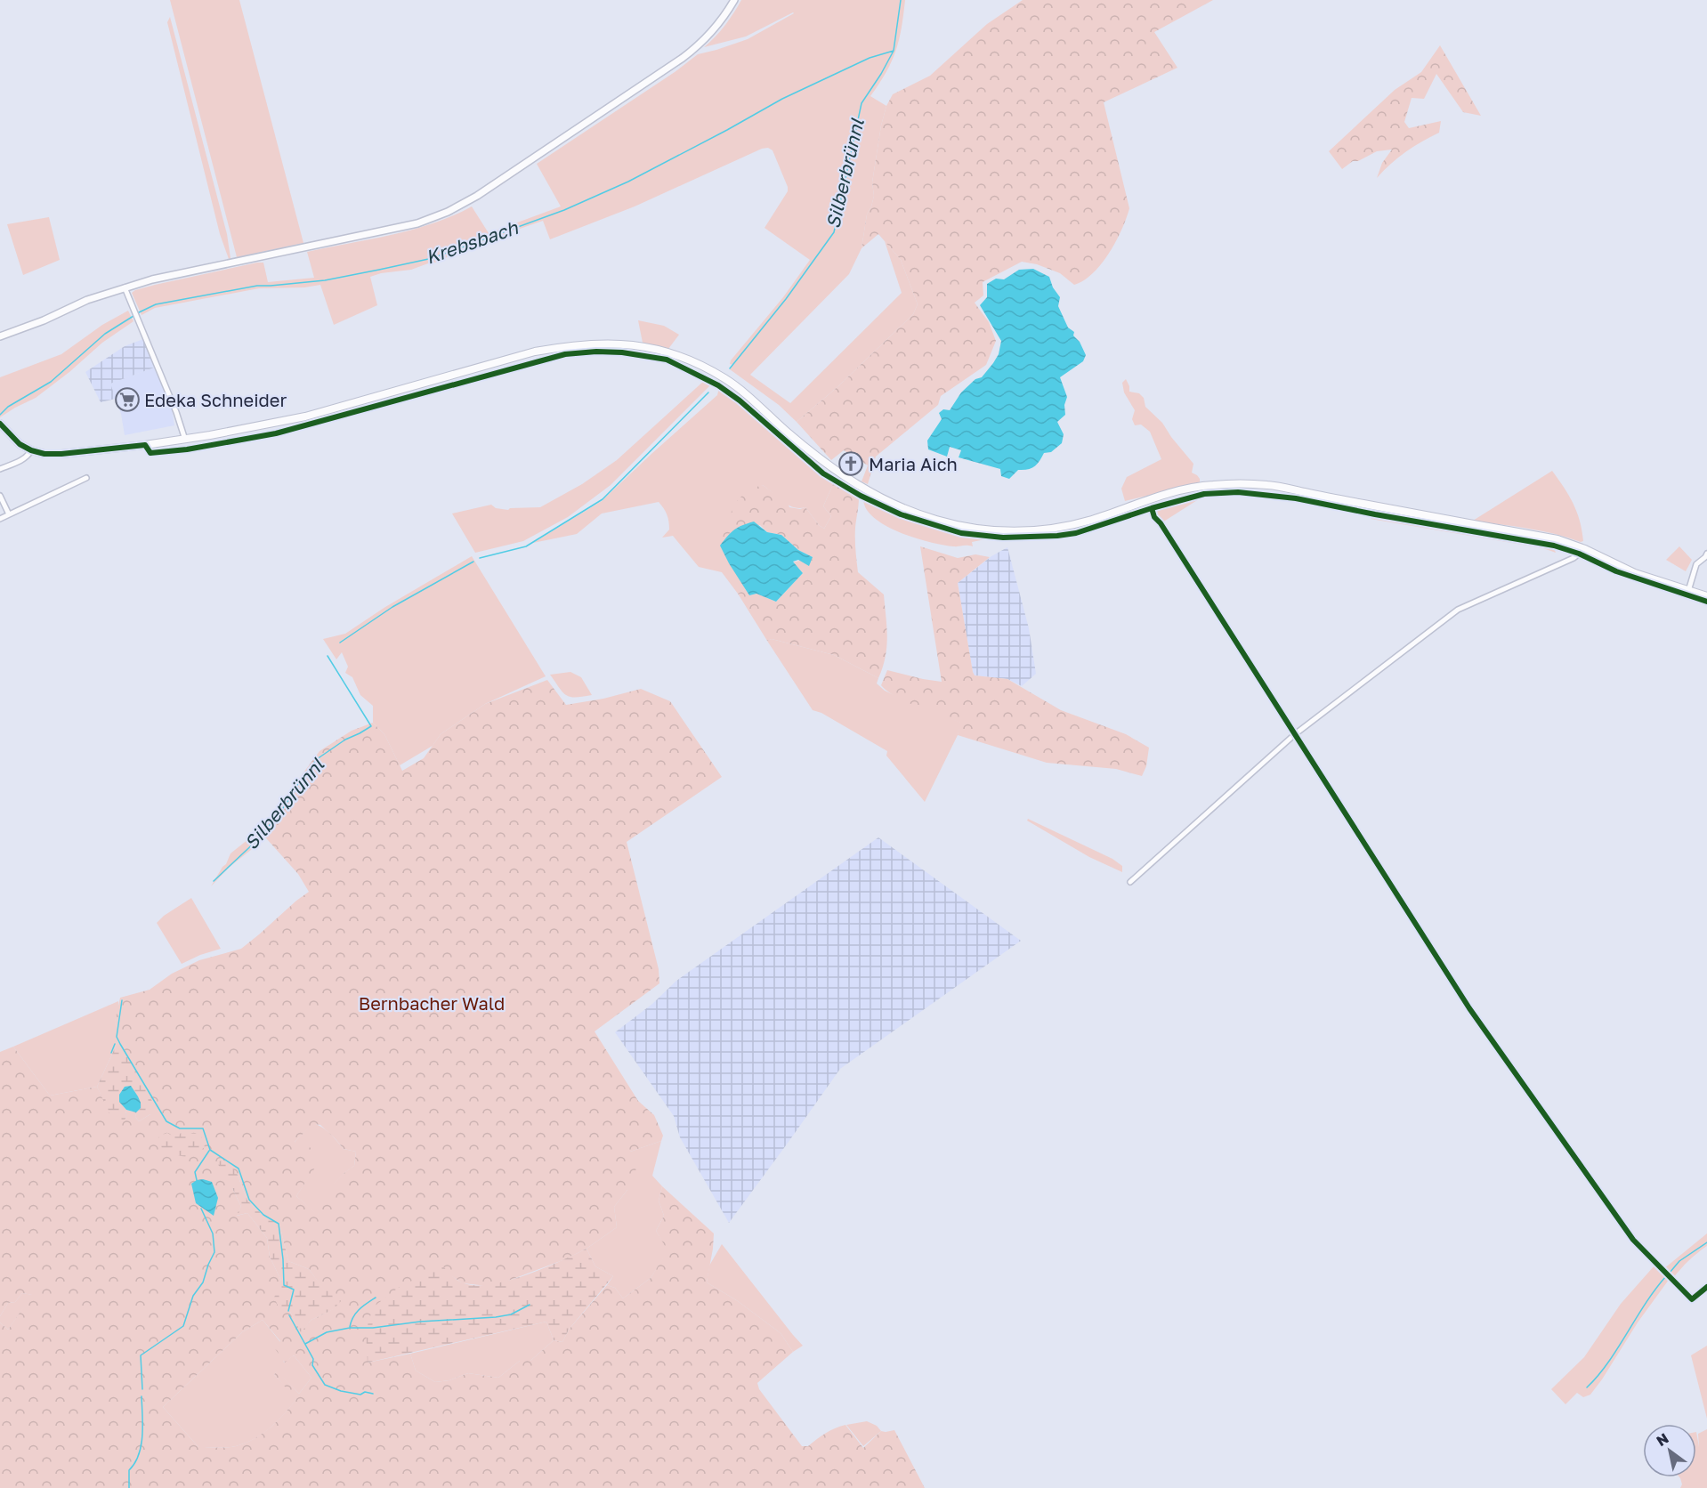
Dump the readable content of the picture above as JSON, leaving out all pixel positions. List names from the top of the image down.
{
  "water": ["Silberbrünnl", "Krebsbach"],
  "parks": ["Bernbacher Wald"],
  "places": {
    "supermarket": ["Edeka Schneider"],
    "church": ["Maria Aich"]
  },
  "north": "top left"
}
